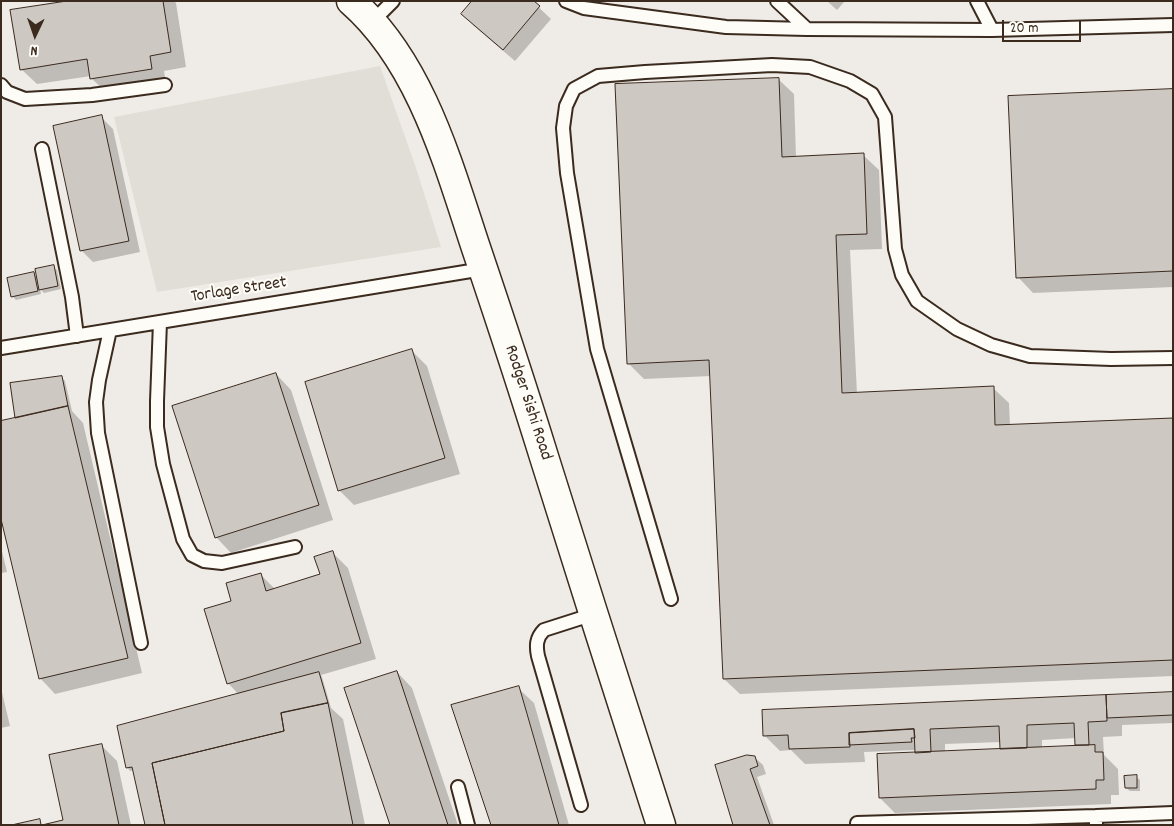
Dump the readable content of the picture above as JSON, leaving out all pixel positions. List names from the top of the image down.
{
  "streets": {
    "street": ["Rodger Sishi Road"],
    "lane": ["Torlage Street"]
  },
  "crossings": [
    ["Torlage Street", "Rodger Sishi Road"]
  ],
  "scale_bar": "20 m",
  "north": "bottom"
}
